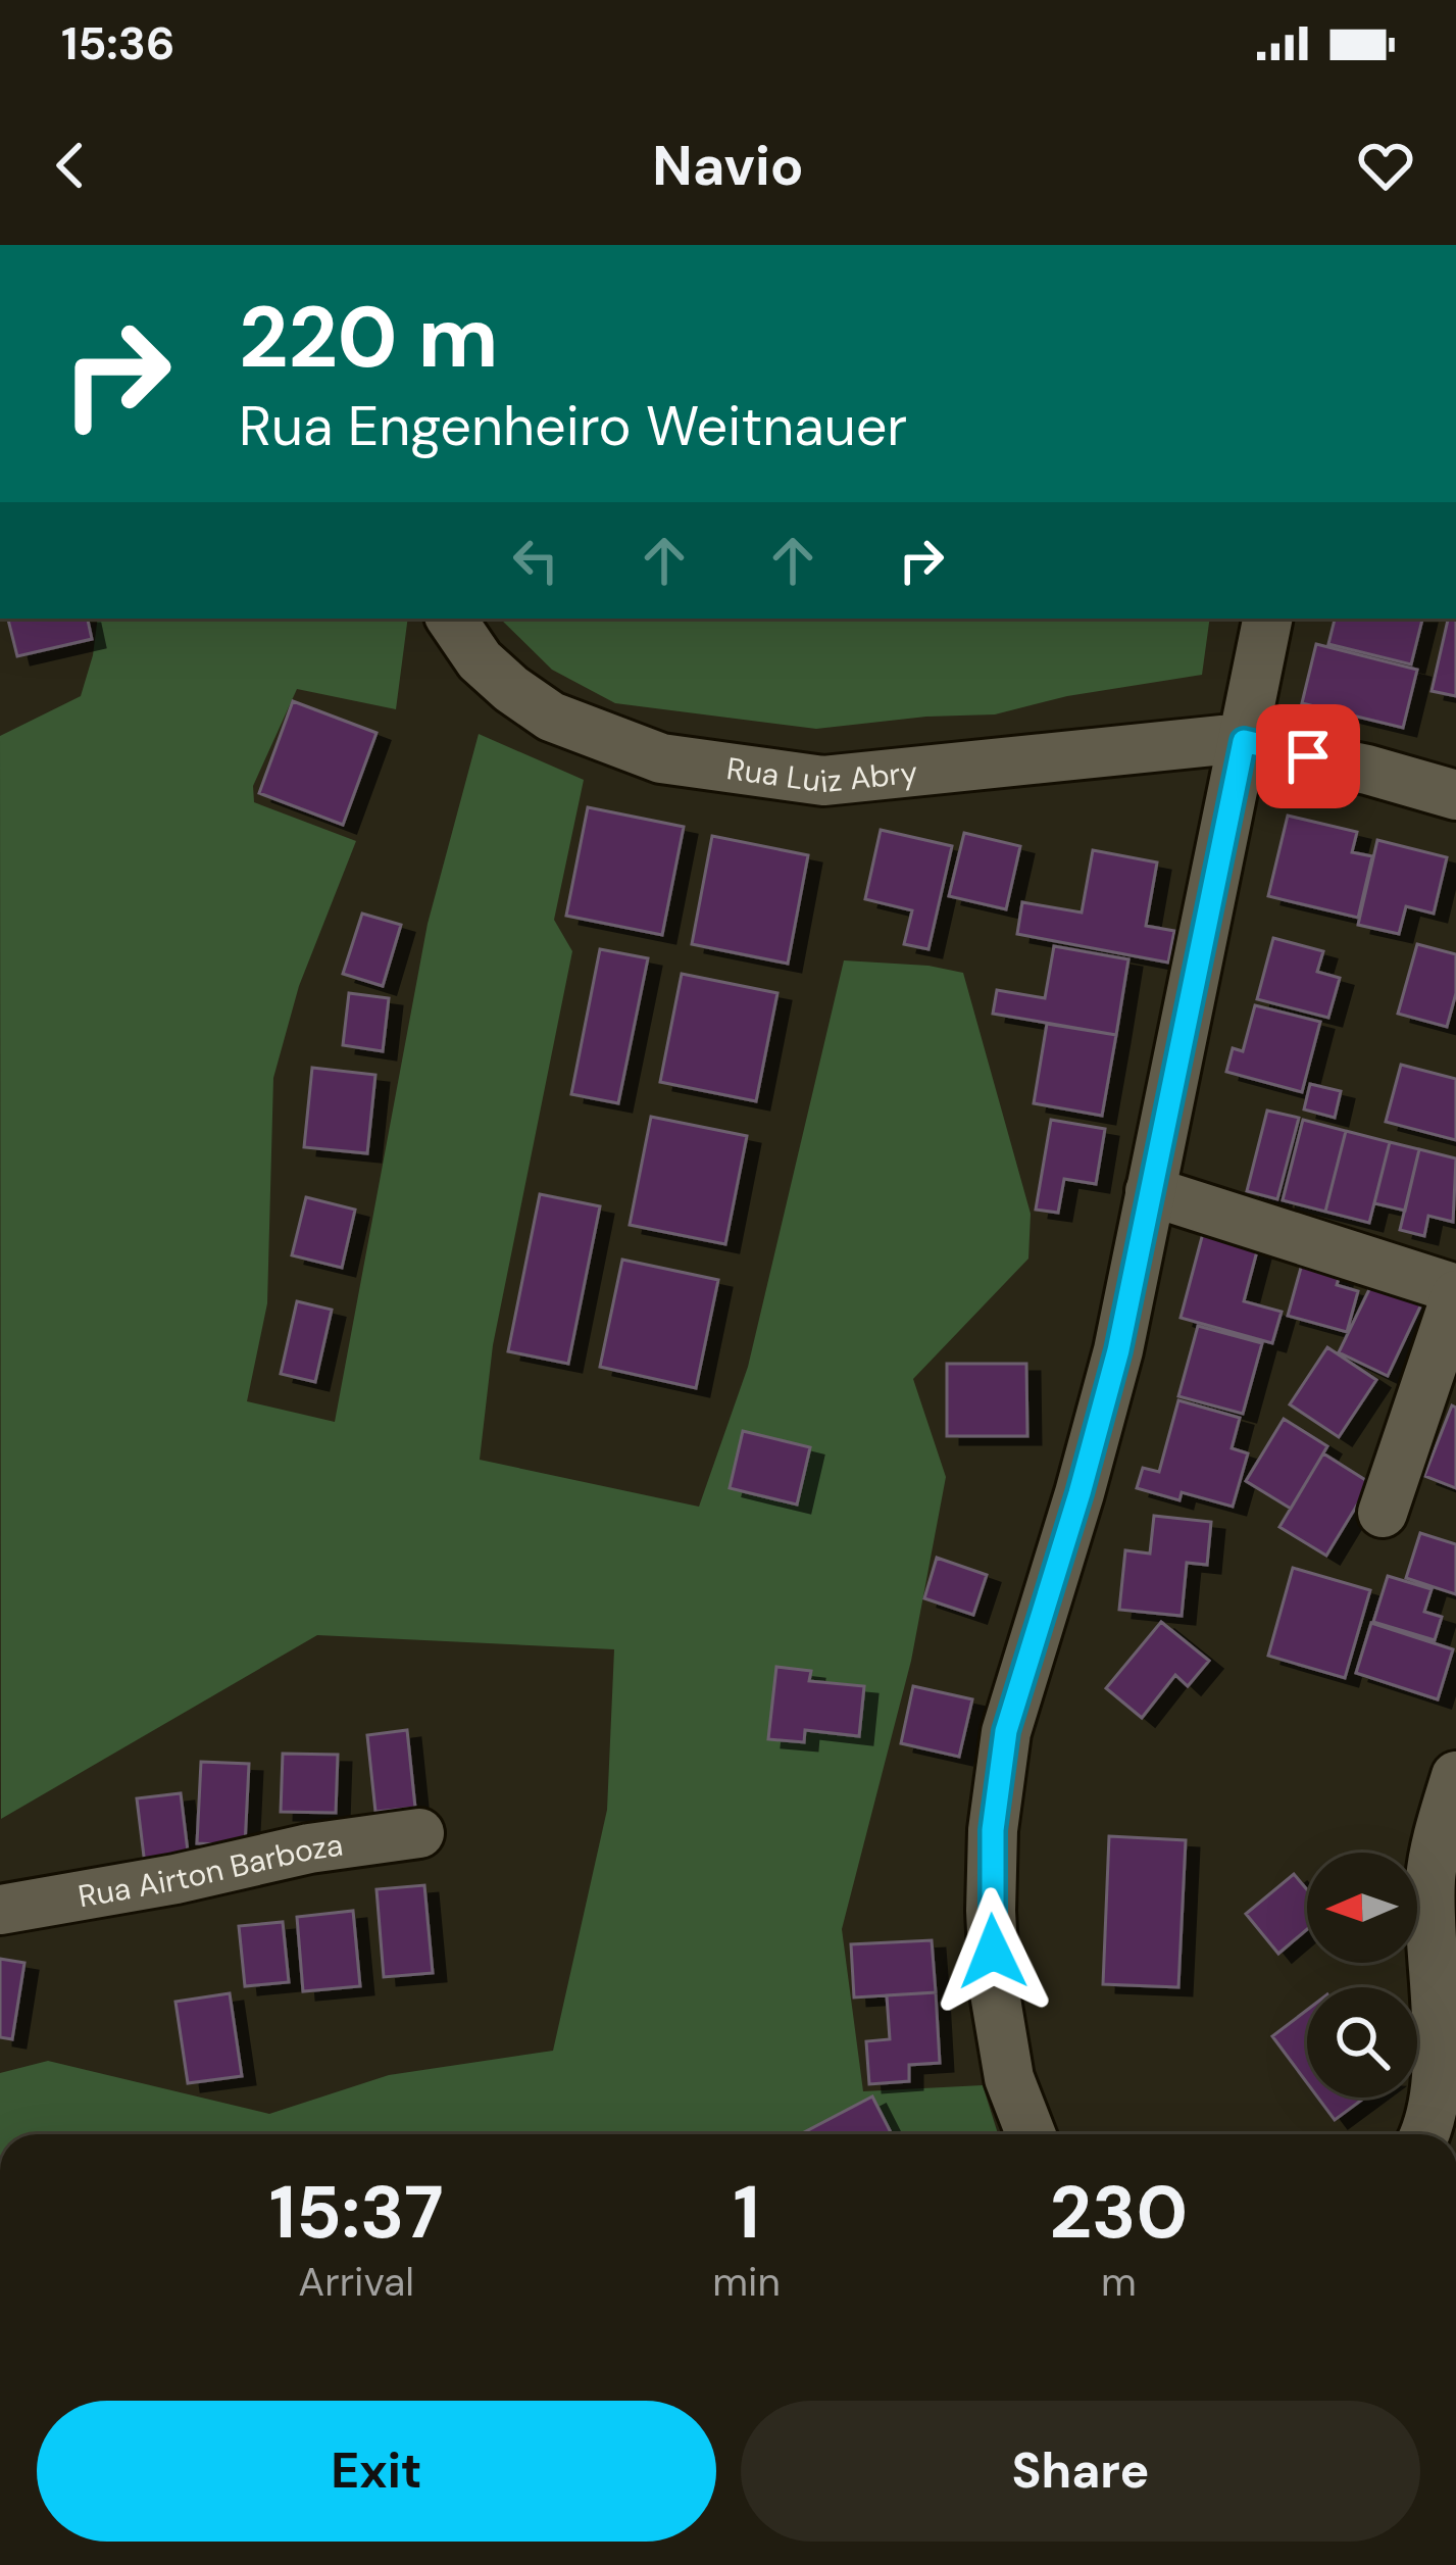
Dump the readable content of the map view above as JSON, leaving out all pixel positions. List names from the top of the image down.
{
  "streets": {
    "street": ["Rua Luiz Abry", "Rua Airton Barboza"]
  },
  "north": "left",
  "page": {
    "status": "15:36",
    "header": "Navio",
    "turn": ["220 m", "Rua Engenheiro Weitnauer"],
    "eta": [
      "15:37",
      "Arrival",
      "1",
      "min",
      "230",
      "m"
    ],
    "buttons": ["Exit", "Share"]
  }
}
